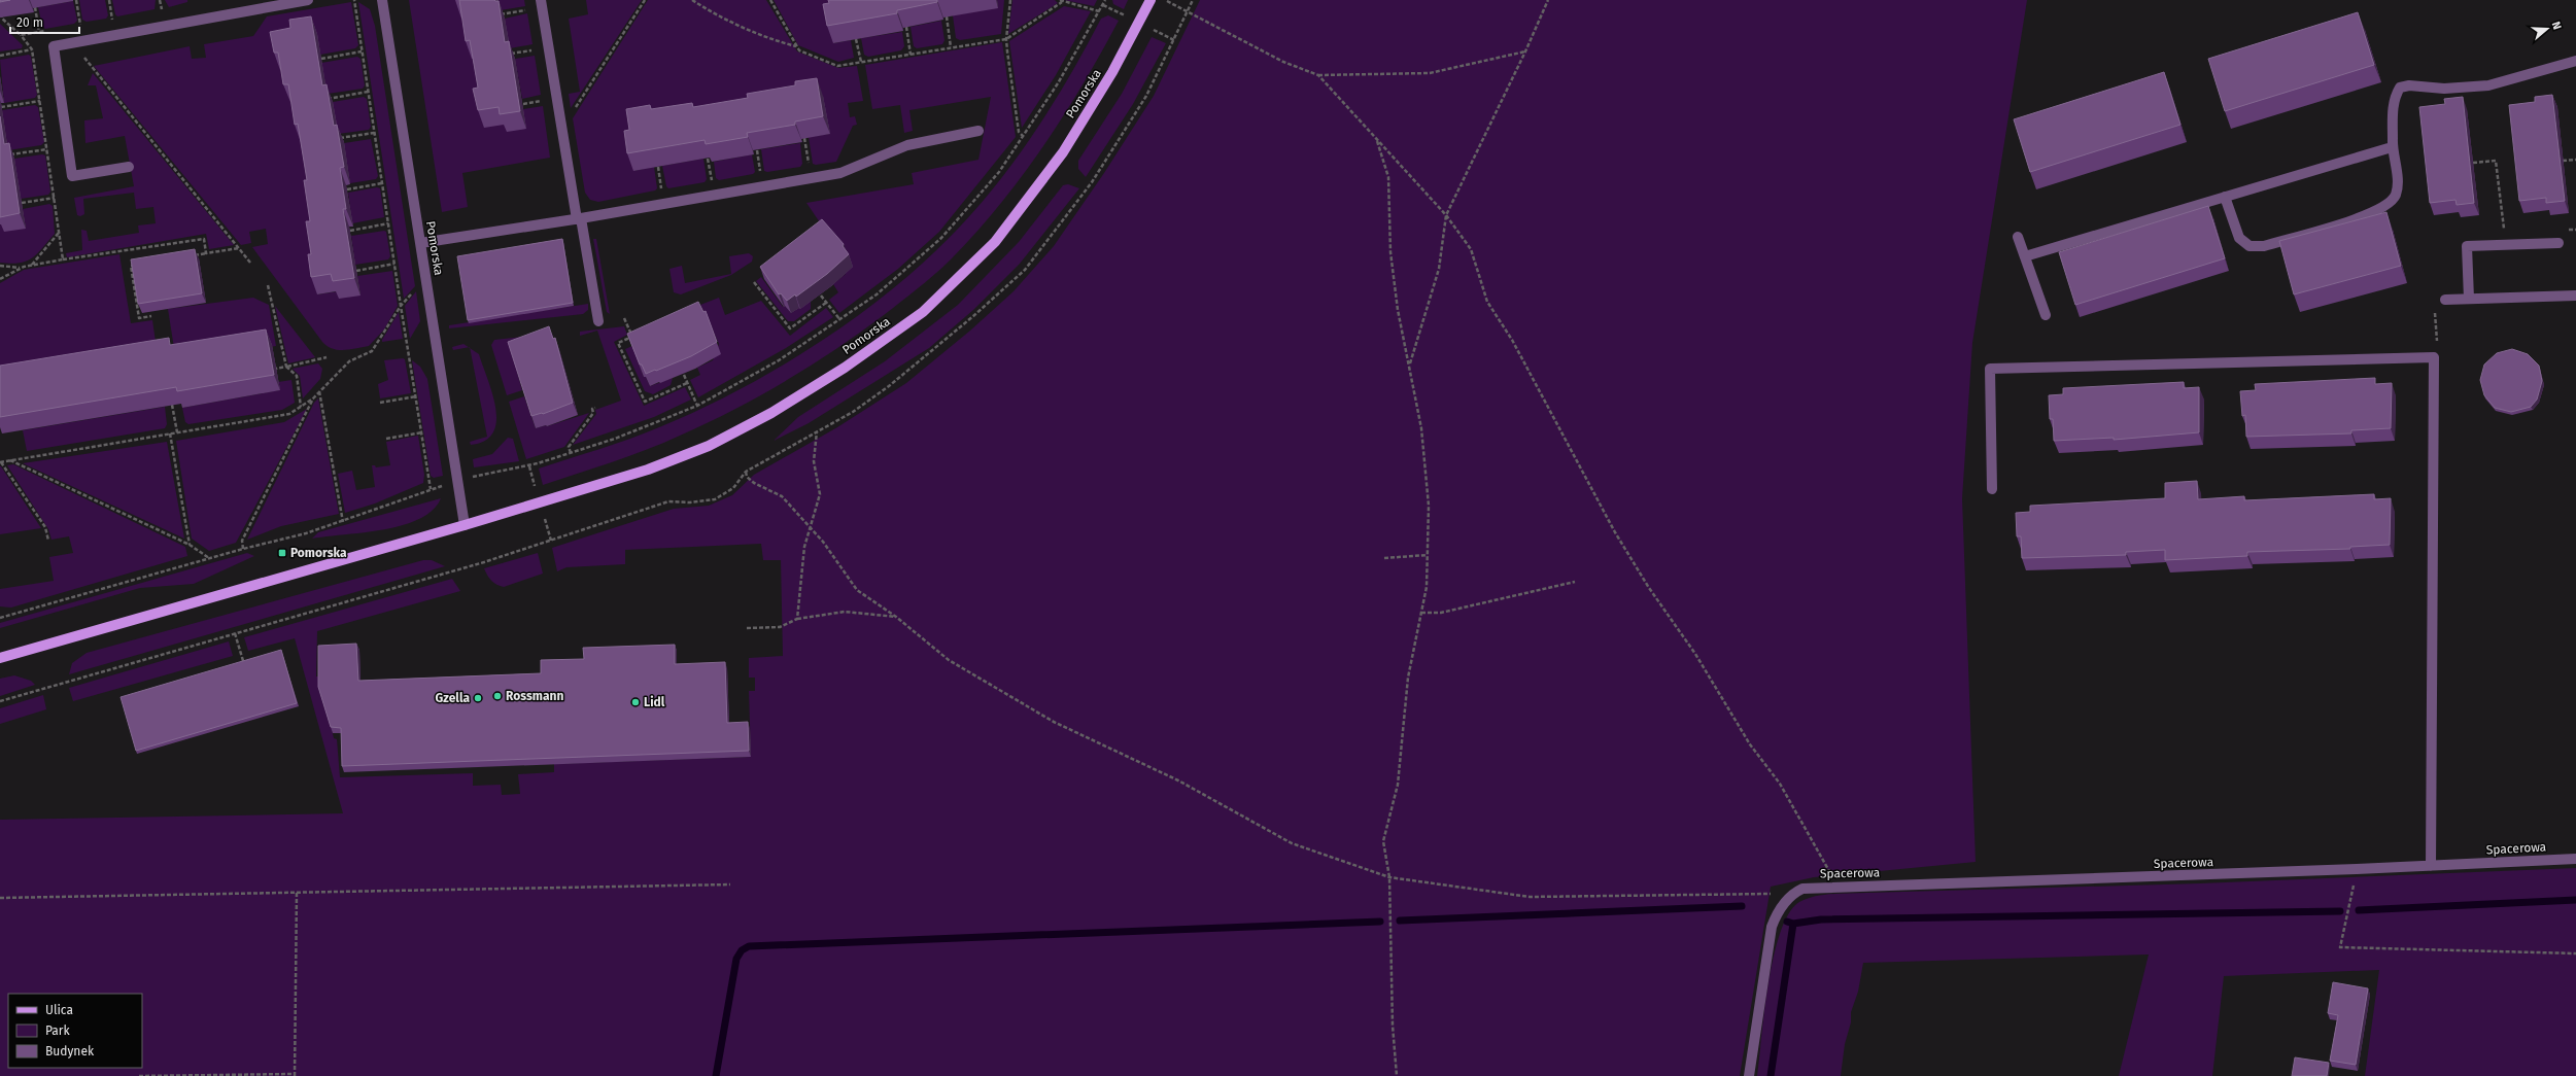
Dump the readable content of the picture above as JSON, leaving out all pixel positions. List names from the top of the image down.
{
  "streets": {
    "main road": ["Pomorska"],
    "street": ["Spacerowa"]
  },
  "places": {
    "transit": ["Pomorska"],
    "other": ["Rossmann", "Gzella", "Lidl"]
  },
  "legend": ["Ulica", "Park", "Budynek"],
  "scale_bar": "20 m",
  "north": "right"
}
